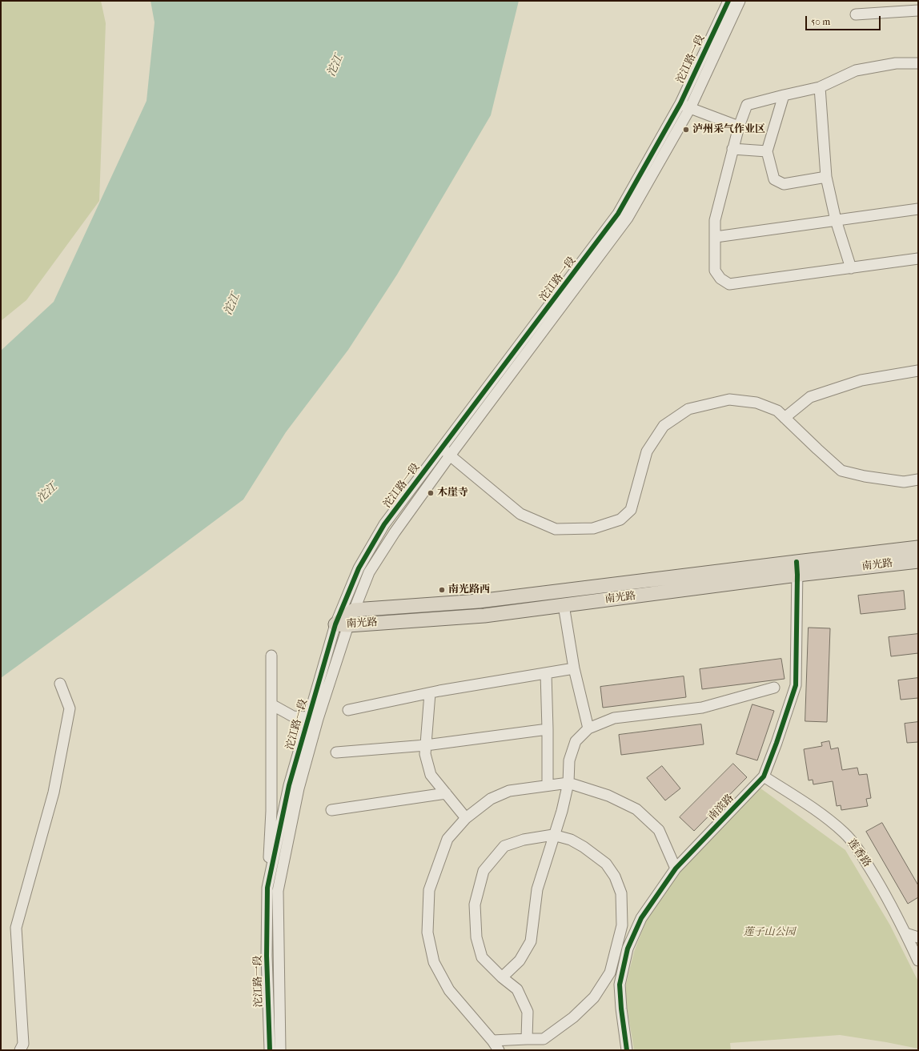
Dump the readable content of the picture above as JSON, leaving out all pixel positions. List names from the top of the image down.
{
  "streets": {
    "main road": ["南光路"],
    "street": ["沱江路一段", "南滨路", "莲香路"]
  },
  "crossings": [
    ["沱江路一段", "南光路"],
    ["南光路", "南滨路"],
    ["南滨路", "莲香路"]
  ],
  "water": ["沱江"],
  "parks": ["莲子山公园"],
  "places": ["泸州采气作业区", "木崖寺", "南光路西"],
  "scale_bar": "50 m"
}
